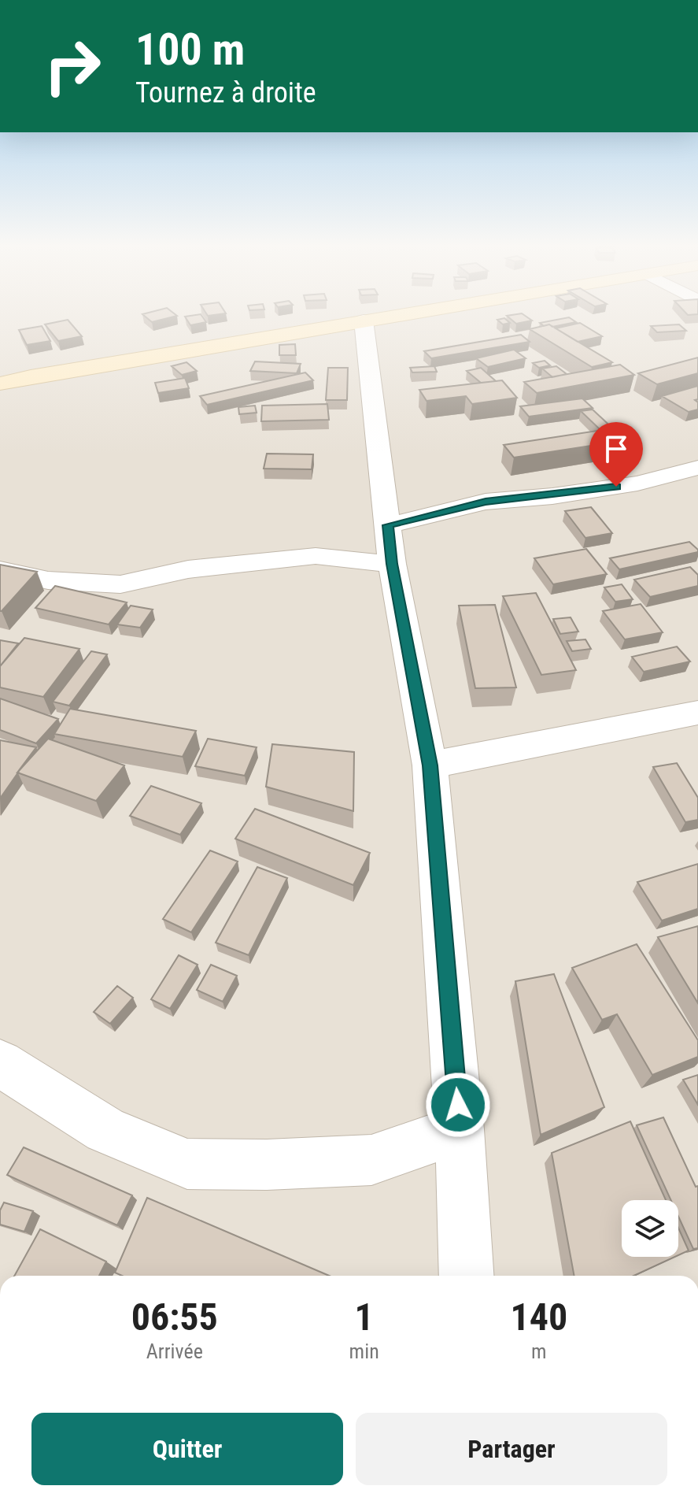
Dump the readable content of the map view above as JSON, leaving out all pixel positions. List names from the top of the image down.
{
  "page": {
    "turn": ["100 m", "Tournez à droite"],
    "eta": [
      "06:55",
      "Arrivée",
      "1",
      "min",
      "140",
      "m"
    ],
    "buttons": ["Quitter", "Partager"]
  }
}
